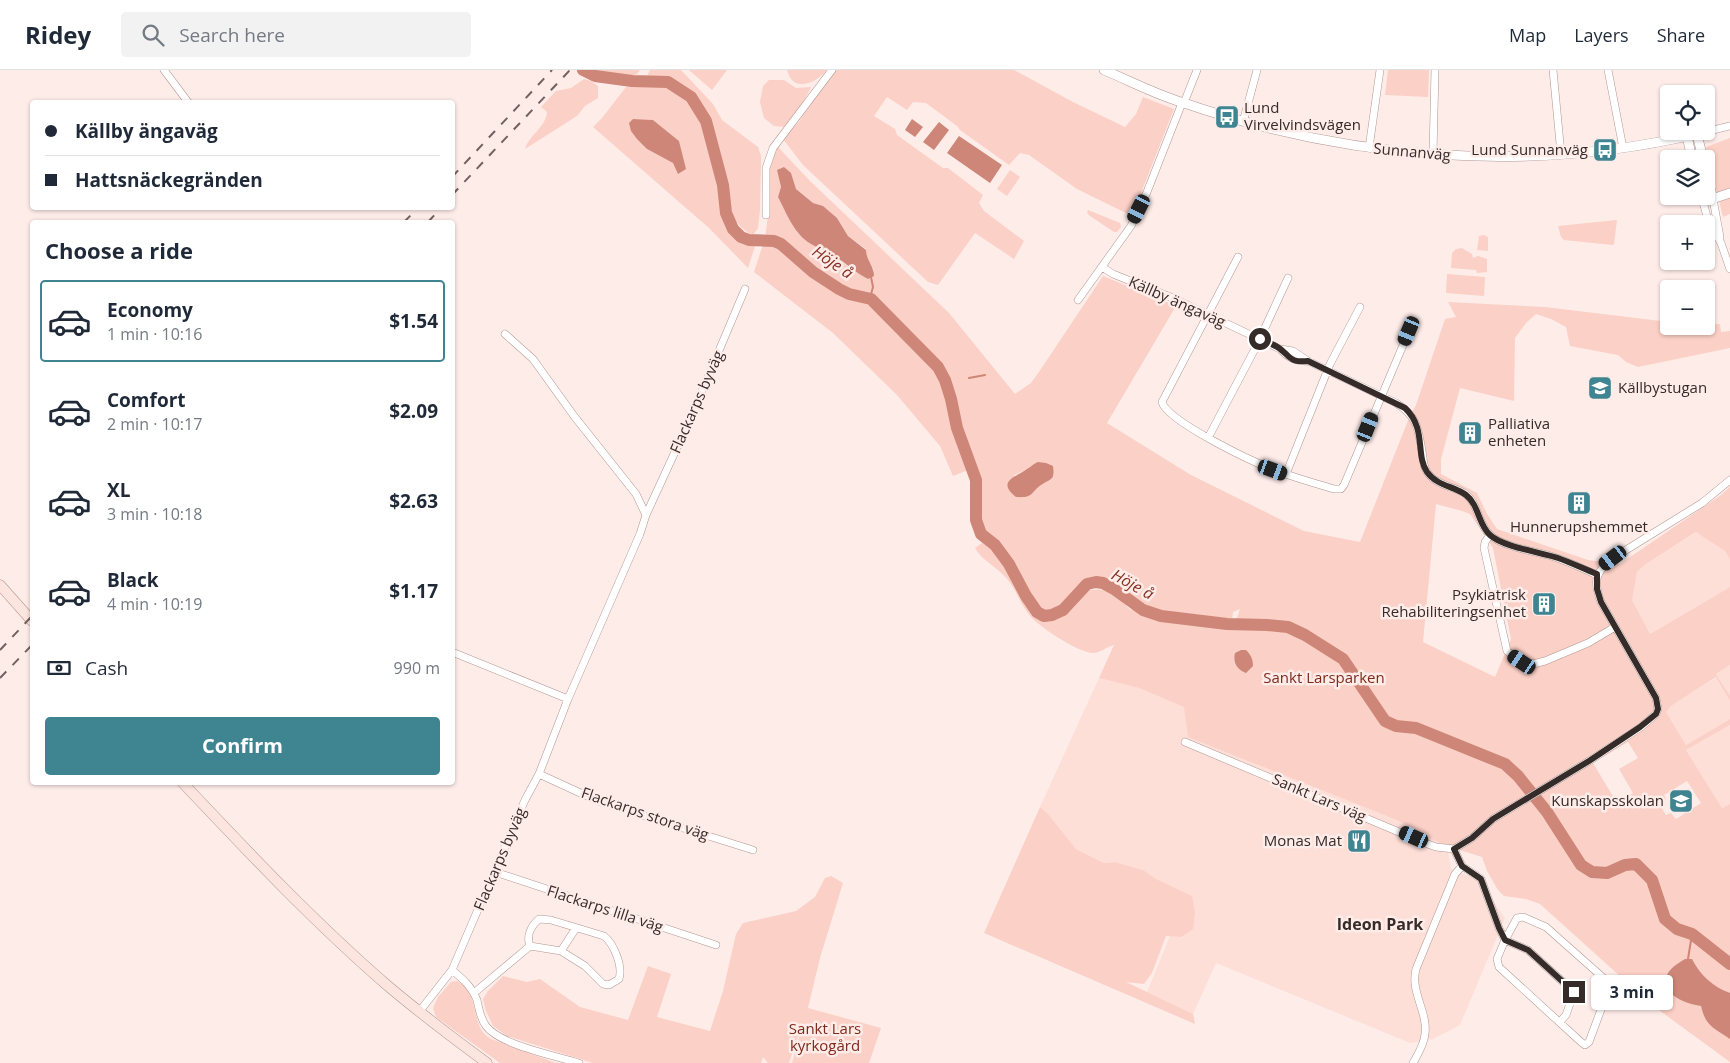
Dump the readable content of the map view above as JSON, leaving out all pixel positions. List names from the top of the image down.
{
  "streets": {
    "street": [
      "Sunnanväg",
      "Källby ängaväg",
      "Flackarps byväg",
      "Sankt Lars väg",
      "Flackarps stora väg",
      "Flackarps lilla väg"
    ]
  },
  "crossings": [
    ["Flackarps byväg", "Flackarps stora väg"],
    ["Flackarps byväg", "Flackarps lilla väg"]
  ],
  "districts": ["Ideon Park"],
  "water": ["Höje å"],
  "parks": ["Sankt Larsparken", "Sankt Lars kyrkogård"],
  "places": {
    "bus stop": ["Lund Virvelvindsvägen", "Lund Sunnanväg"],
    "school or university": ["Källbystugan", "Kunskapsskolan"],
    "building": ["Palliativa enheten", "Hunnerupshemmet", "Psykiatrisk Rehabiliteringsenhet"],
    "restaurant": ["Monas Mat"]
  },
  "page": {
    "header": "Ridey",
    "search": "Search here",
    "nav": ["Map", "Layers", "Share"],
    "map_buttons": ["+", "−"],
    "banner": ["Källby ängaväg", "Hattsnäckegränden"],
    "heading": "Choose a ride",
    "list": [
      {
        "name": "Economy",
        "note": "1 min · 10:16",
        "value": "$1.54"
      },
      {
        "name": "Comfort",
        "note": "2 min · 10:17",
        "value": "$2.09"
      },
      {
        "name": "XL",
        "note": "3 min · 10:18",
        "value": "$2.63"
      },
      {
        "name": "Black",
        "note": "4 min · 10:19",
        "value": "$1.17"
      }
    ],
    "pay": ["Cash", "990 m"],
    "buttons": "Confirm",
    "bubble": "3 min"
  }
}
